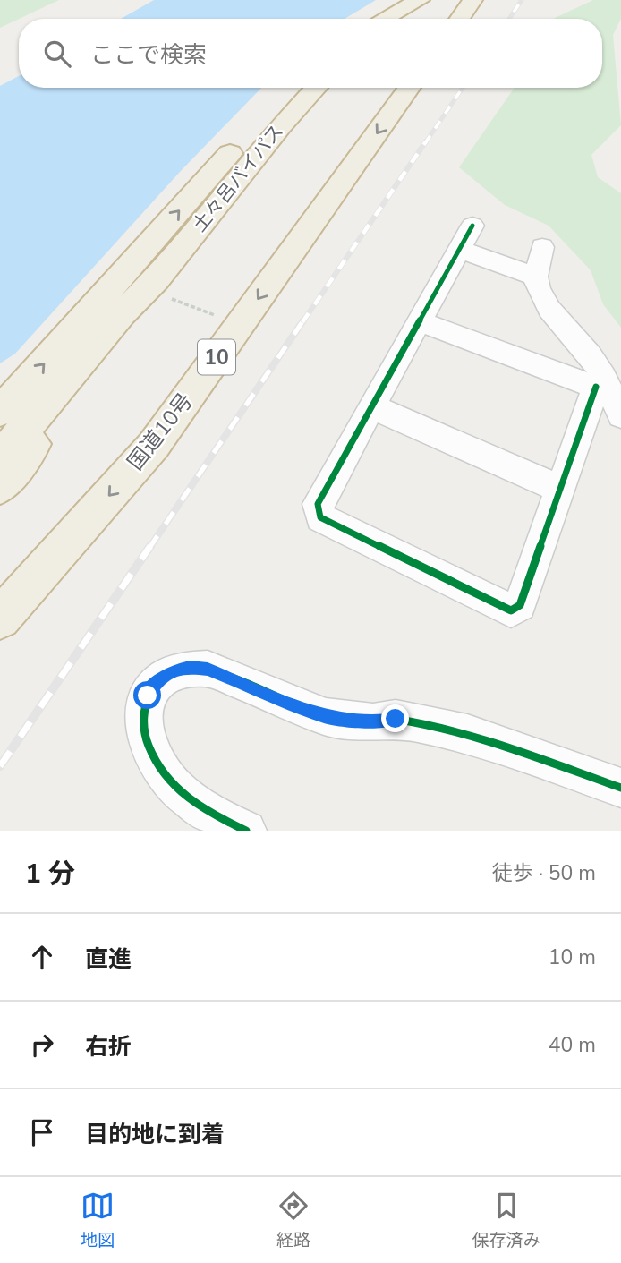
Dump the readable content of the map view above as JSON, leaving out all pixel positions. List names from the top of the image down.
{
  "streets": {
    "highway": ["土々呂バイパス", "10", "国道10号"]
  },
  "page": {
    "search": "ここで検索",
    "heading": ["1 分", "徒歩 · 50 m"],
    "list": [
      ["直進", "10 m"],
      ["右折", "40 m"],
      "目的地に到着"
    ],
    "nav": ["地図", "経路", "保存済み"]
  }
}
